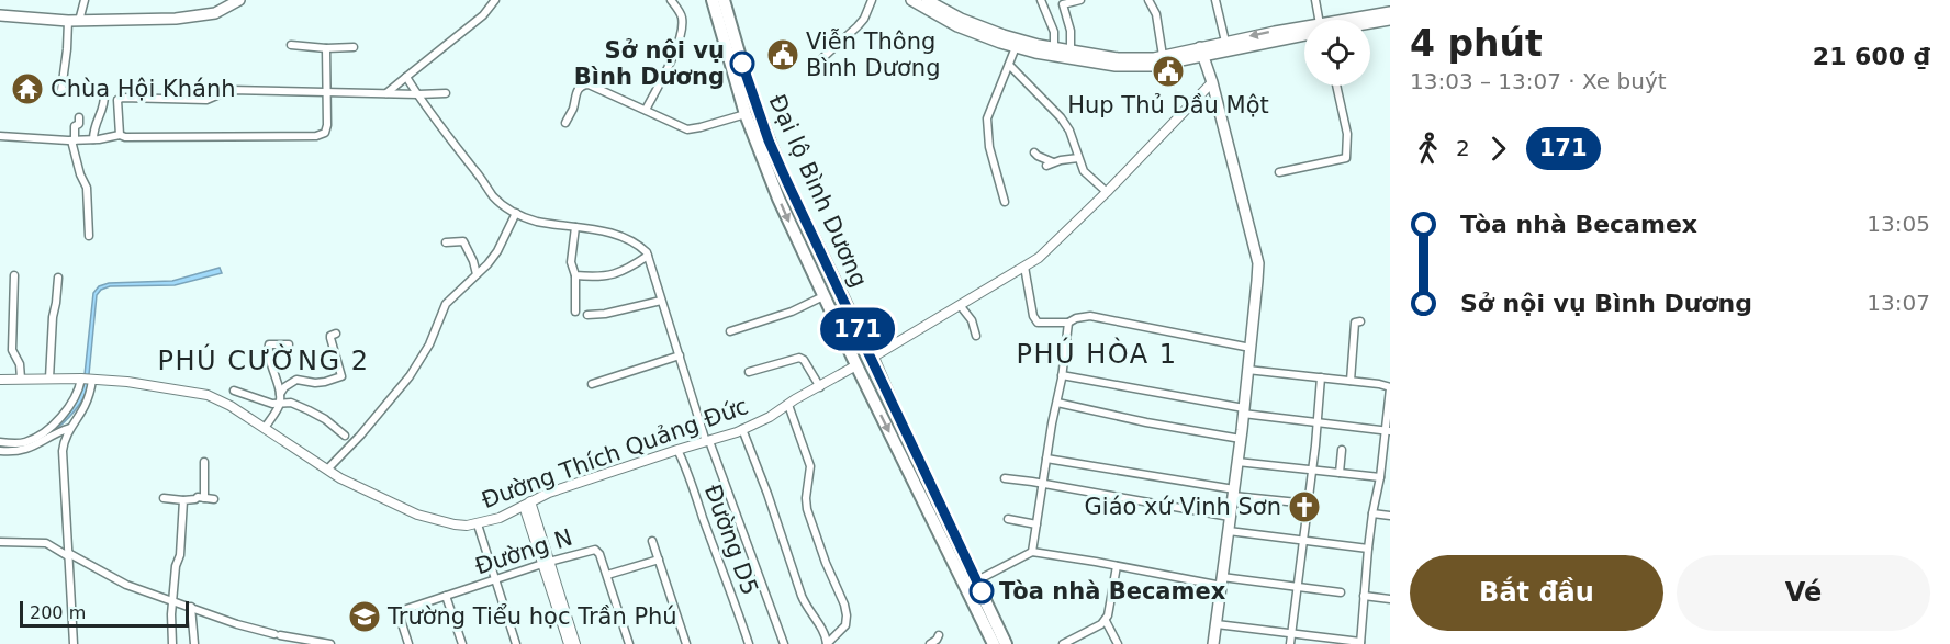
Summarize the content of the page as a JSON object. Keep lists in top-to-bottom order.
{
  "streets": {
    "highway": ["Đại lộ Bình Dương"],
    "street": ["Đường Thích Quảng Đức", "Đường D5", "Đường N"]
  },
  "crossings": [
    ["Đại lộ Bình Dương", "Đường Thích Quảng Đức"],
    ["Đường Thích Quảng Đức", "Đường D5"]
  ],
  "districts": ["PHÚ HÒA 1", "PHÚ CƯỜNG 2"],
  "places": {
    "public building": ["Viễn Thông Bình Dương", "Hup Thủ Dầu Một"],
    "other": ["Sở nội vụ Bình Dương", "Tòa nhà Becamex"],
    "temple": ["Chùa Hội Khánh"],
    "church": ["Giáo xứ Vinh Sơn"],
    "school or university": ["Trường Tiểu học Trần Phú"]
  },
  "lines": ["bus line 171"],
  "scale_bar": "200 m",
  "page": {
    "on_map": "171",
    "heading": ["4 phút", "13:03 – 13:07 · Xe buýt", "21 600 ₫"],
    "legs": ["2", "171"],
    "list": [
      {
        "name": "Tòa nhà Becamex",
        "value": "13:05"
      },
      {
        "name": "Sở nội vụ Bình Dương",
        "value": "13:07"
      }
    ],
    "buttons": ["Bắt đầu", "Vé"],
    "scale": "200 m"
  }
}
